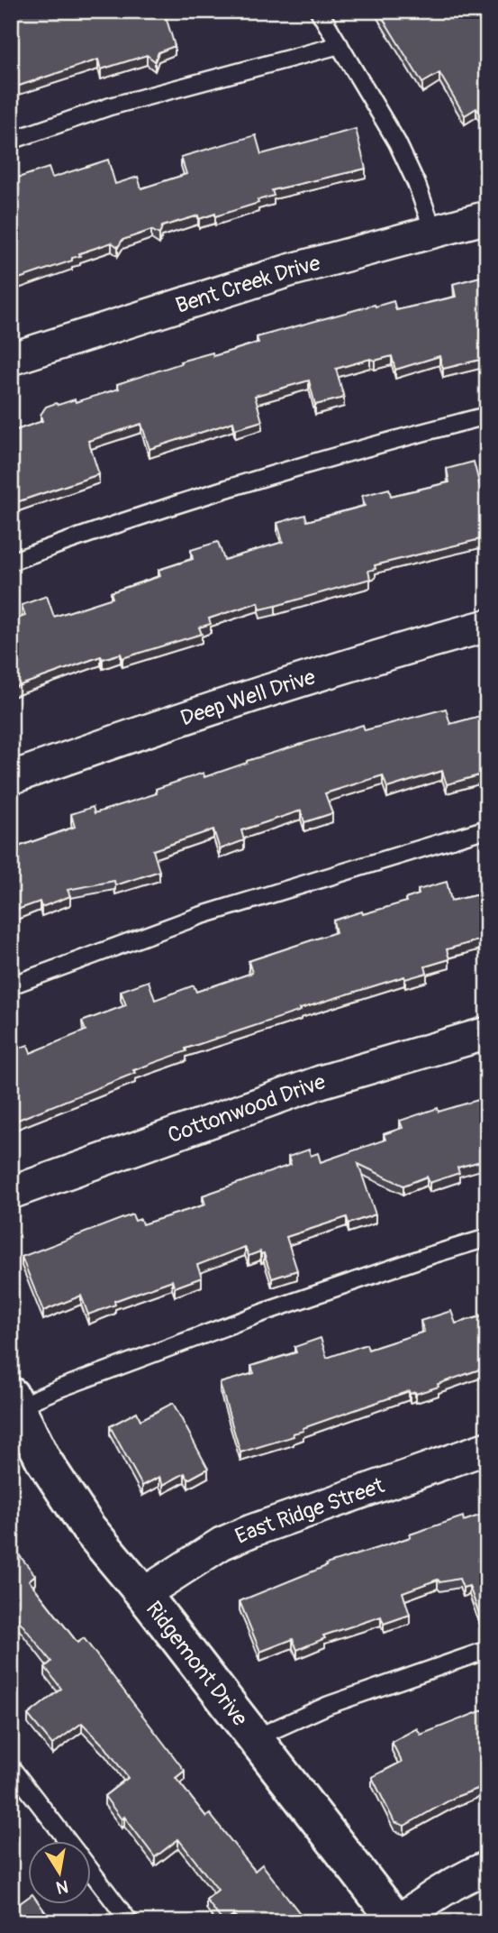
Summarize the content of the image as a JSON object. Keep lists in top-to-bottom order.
{
  "streets": {
    "street": [
      "Bent Creek Drive",
      "Deep Well Drive",
      "Cottonwood Drive",
      "East Ridge Street",
      "Ridgemont Drive"
    ]
  },
  "crossings": [
    ["East Ridge Street", "Ridgemont Drive"]
  ],
  "north": "bottom"
}
